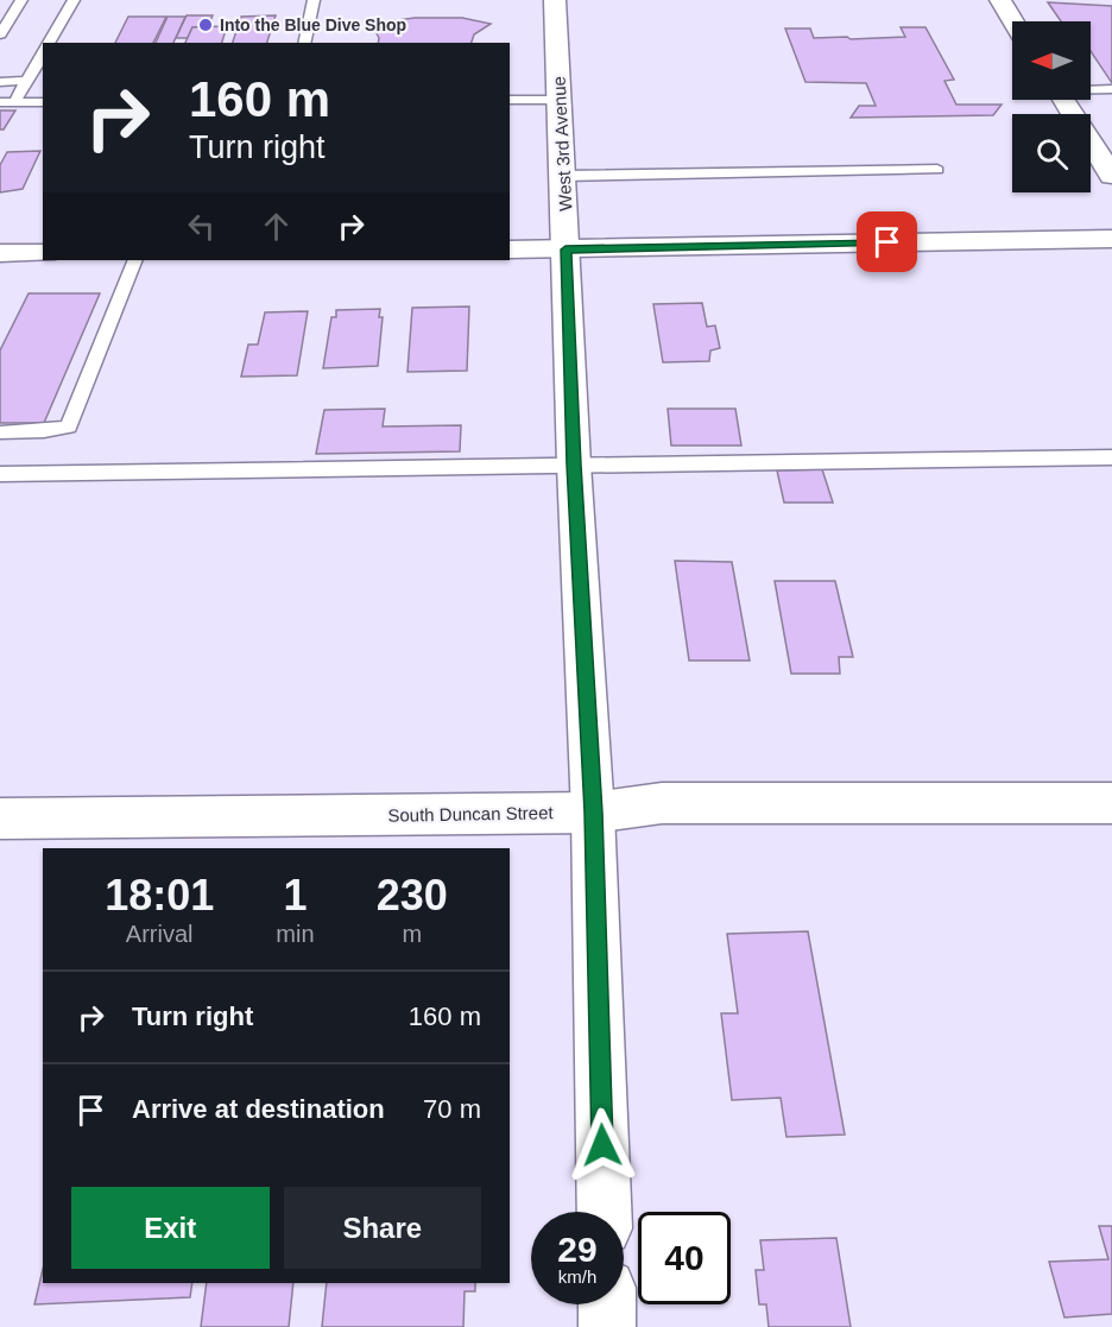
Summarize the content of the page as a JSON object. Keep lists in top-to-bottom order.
{
  "streets": {
    "street": ["West 3rd Avenue", "South Duncan Street"]
  },
  "crossings": [
    ["West 3rd Avenue", "South Duncan Street"]
  ],
  "places": ["Into the Blue Dive Shop"],
  "north": "left",
  "page": {
    "turn": ["160 m", "Turn right"],
    "eta": [
      "18:01",
      "Arrival",
      "1",
      "min",
      "230",
      "m"
    ],
    "list": [
      {
        "name": "Turn right",
        "value": "160 m"
      },
      {
        "name": "Arrive at destination",
        "value": "70 m"
      }
    ],
    "buttons": ["Exit", "Share"],
    "speed": "29 km/h",
    "limit": "40"
  }
}
